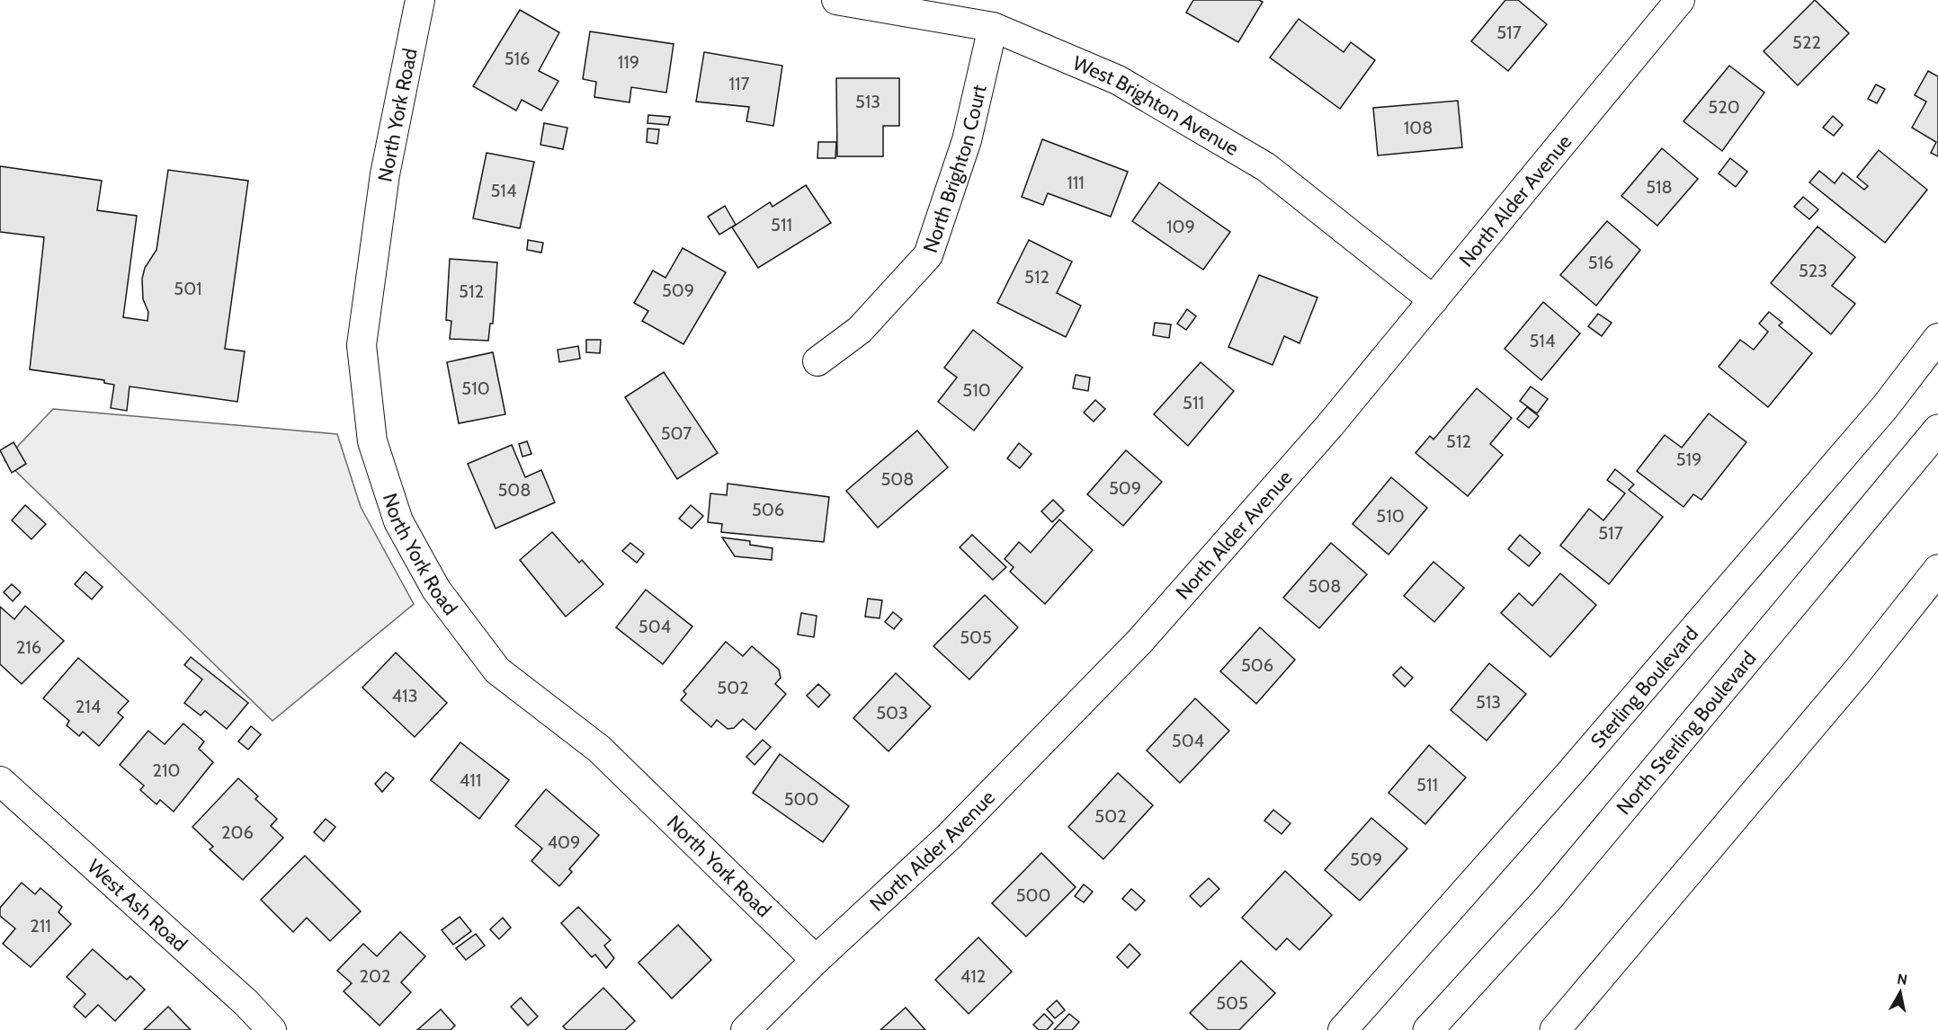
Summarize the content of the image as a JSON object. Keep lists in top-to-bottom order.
{
  "streets": {
    "main road": ["North Sterling Boulevard"],
    "street": [
      "West Brighton Avenue",
      "North York Road",
      "North Brighton Court",
      "North Alder Avenue",
      "Sterling Boulevard",
      "West Ash Road"
    ]
  },
  "crossings": [
    ["West Brighton Avenue", "North Brighton Court"],
    ["West Brighton Avenue", "North Alder Avenue"],
    ["North York Road", "North Alder Avenue"]
  ],
  "house_numbers": [
    "517",
    "522",
    "516",
    "119",
    "117",
    "513",
    "520",
    "108",
    "111",
    "518",
    "514",
    "511",
    "109",
    "516",
    "523",
    "512",
    "501",
    "509",
    "512",
    "514",
    "510",
    "510",
    "511",
    "507",
    "512",
    "519",
    "508",
    "509",
    "508",
    "506",
    "510",
    "517",
    "508",
    "504",
    "505",
    "216",
    "506",
    "502",
    "413",
    "513",
    "214",
    "503",
    "504",
    "210",
    "411",
    "511",
    "500",
    "502",
    "206",
    "409",
    "509",
    "500",
    "211",
    "202",
    "412",
    "505"
  ],
  "north": "top"
}
